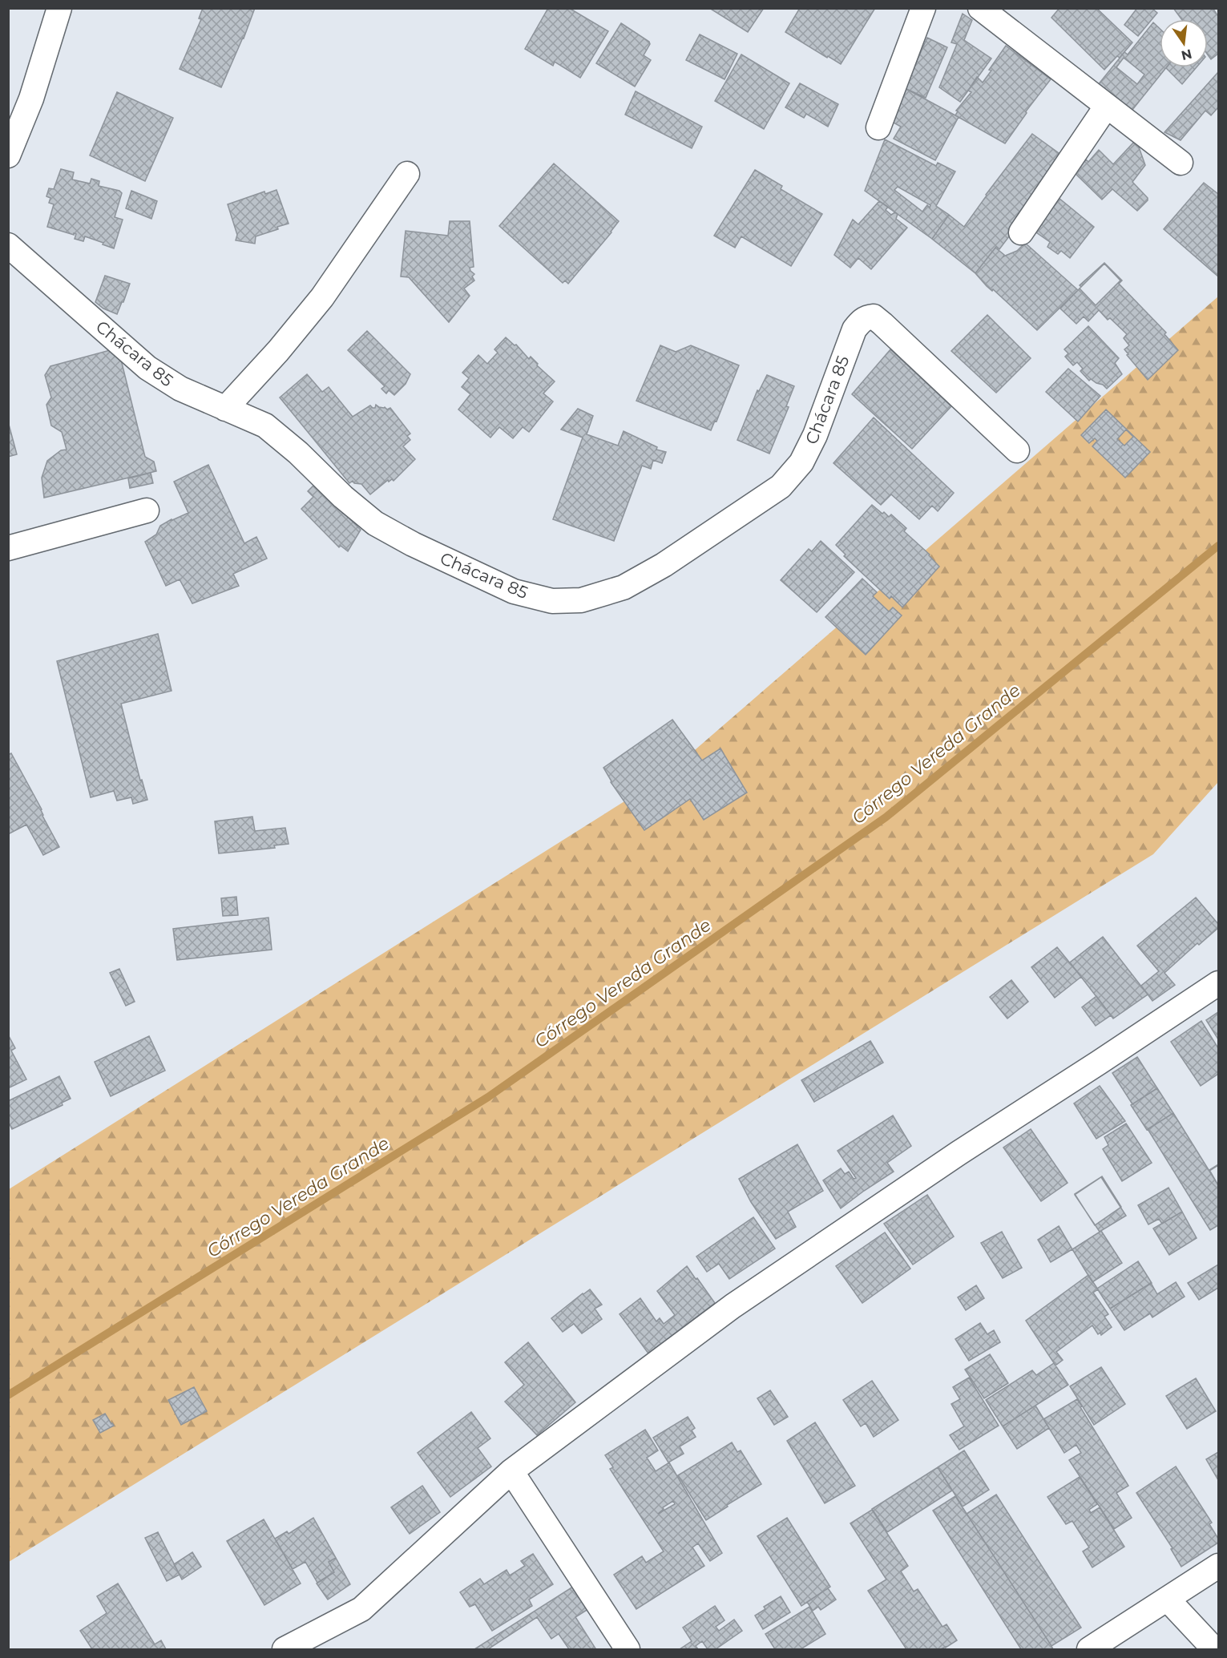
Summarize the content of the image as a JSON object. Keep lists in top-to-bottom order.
{
  "streets": {
    "street": ["Chácara 85"]
  },
  "water": ["Córrego Vereda Grande"],
  "north": "bottom"
}
